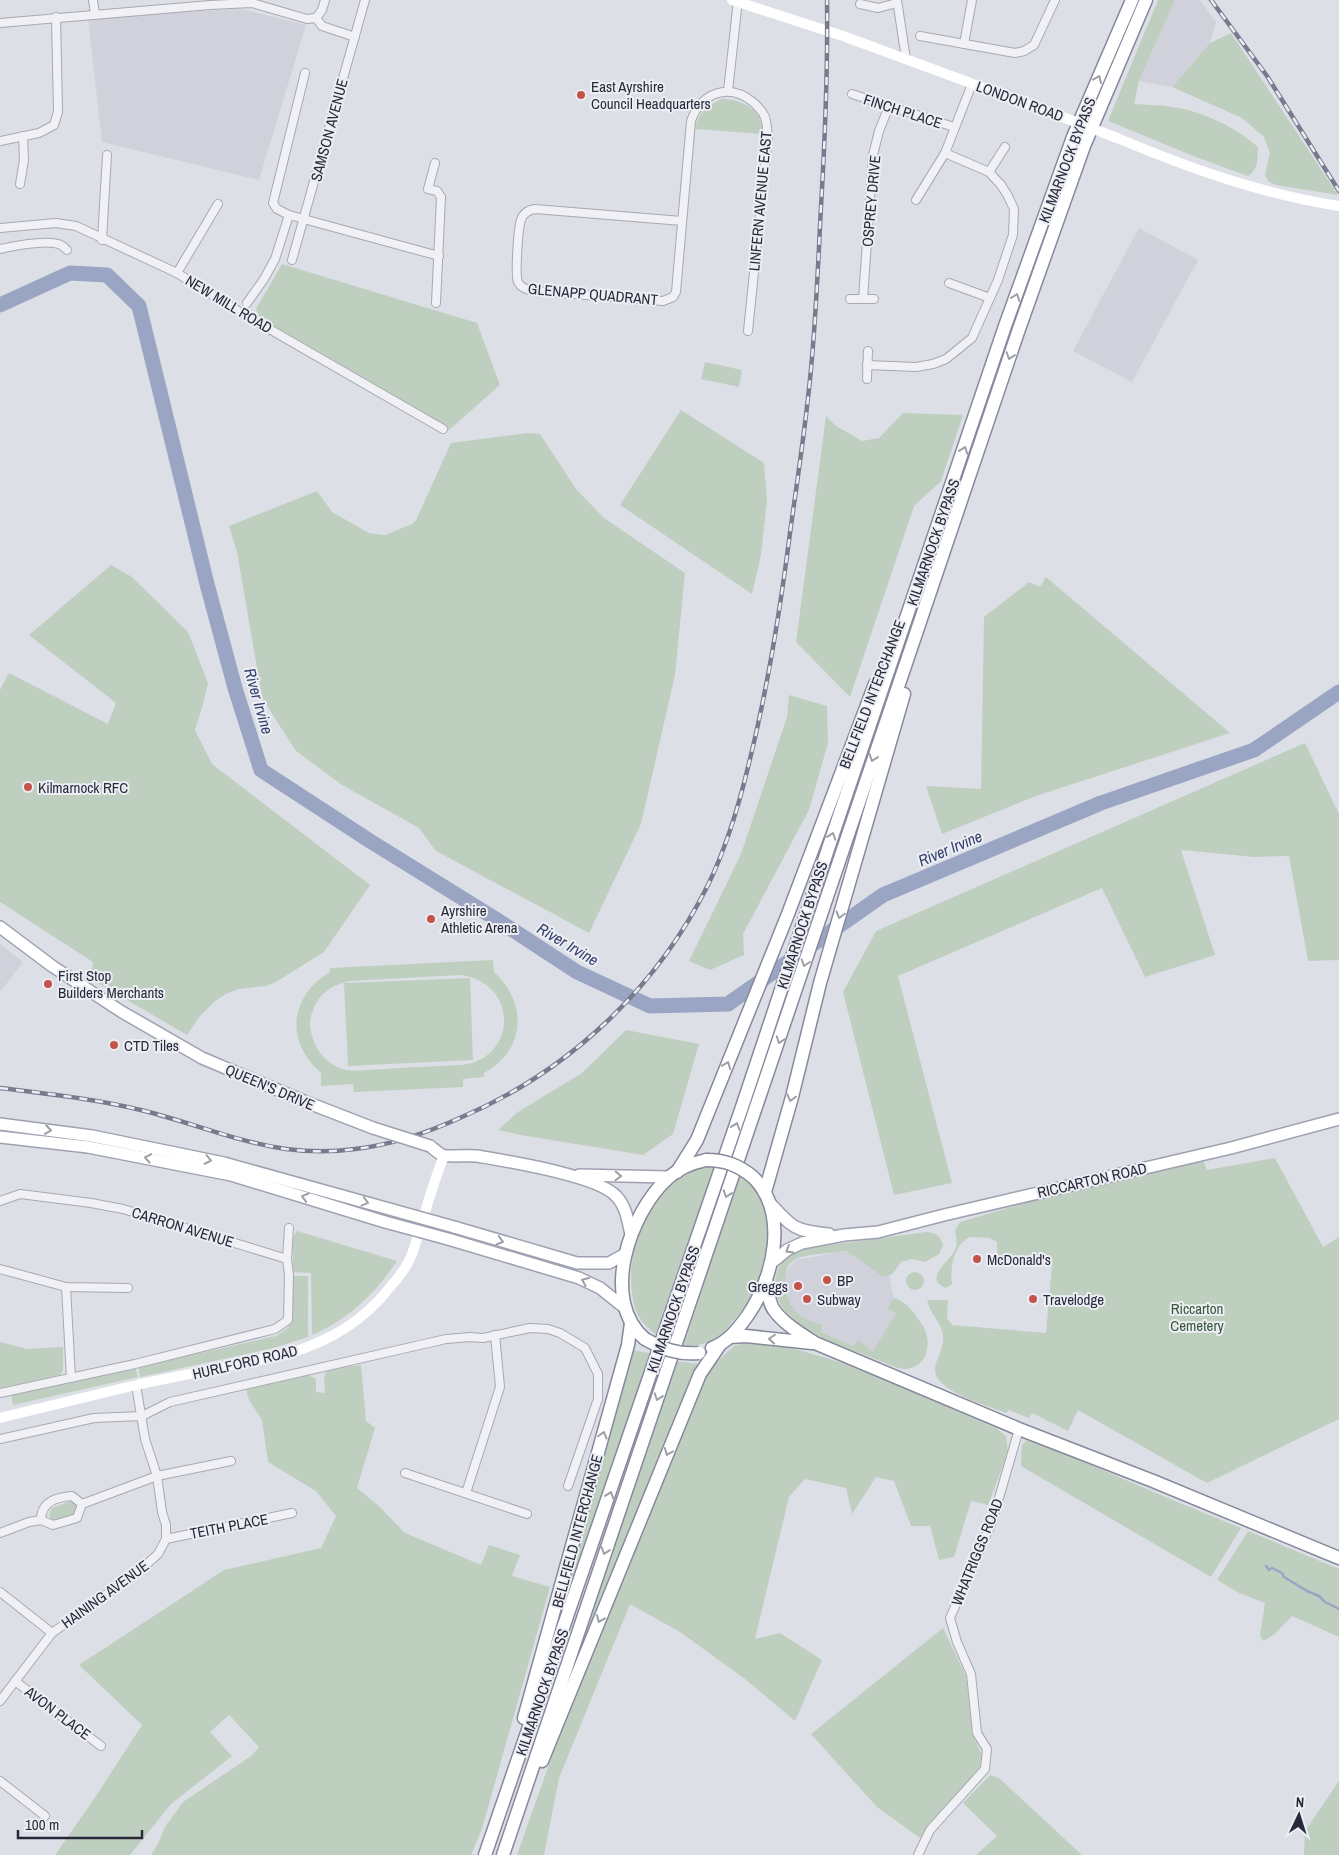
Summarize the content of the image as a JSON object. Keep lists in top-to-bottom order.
{
  "streets": {
    "highway": ["KILMARNOCK BYPASS", "BELLFIELD INTERCHANGE"],
    "main road": [
      "LONDON ROAD",
      "QUEEN'S DRIVE",
      "RICCARTON ROAD",
      "HURLFORD ROAD"
    ],
    "street": [
      "FINCH PLACE",
      "SAMSON AVENUE",
      "LINFERN AVENUE EAST",
      "OSPREY DRIVE",
      "GLENAPP QUADRANT",
      "NEW MILL ROAD",
      "CARRON AVENUE",
      "TEITH PLACE",
      "WHATRIGGS ROAD",
      "HAINING AVENUE",
      "AVON PLACE"
    ]
  },
  "crossings": [
    ["FINCH PLACE", "OSPREY DRIVE"],
    ["KILMARNOCK BYPASS", "BELLFIELD INTERCHANGE"],
    ["BELLFIELD INTERCHANGE", "RICCARTON ROAD"],
    ["QUEEN'S DRIVE", "HURLFORD ROAD"],
    ["CARRON AVENUE", "HURLFORD ROAD"],
    ["TEITH PLACE", "HAINING AVENUE"],
    ["HAINING AVENUE", "AVON PLACE"]
  ],
  "water": ["River Irvine"],
  "parks": ["Riccarton Cemetery"],
  "places": [
    "East Ayrshire Council Headquarters",
    "Kilmarnock RFC",
    "Ayrshire Athletic Arena",
    "First Stop Builders Merchants",
    "CTD Tiles",
    "McDonald's",
    "BP",
    "Greggs",
    "Subway",
    "Travelodge"
  ],
  "scale_bar": "100 m",
  "north": "top"
}
